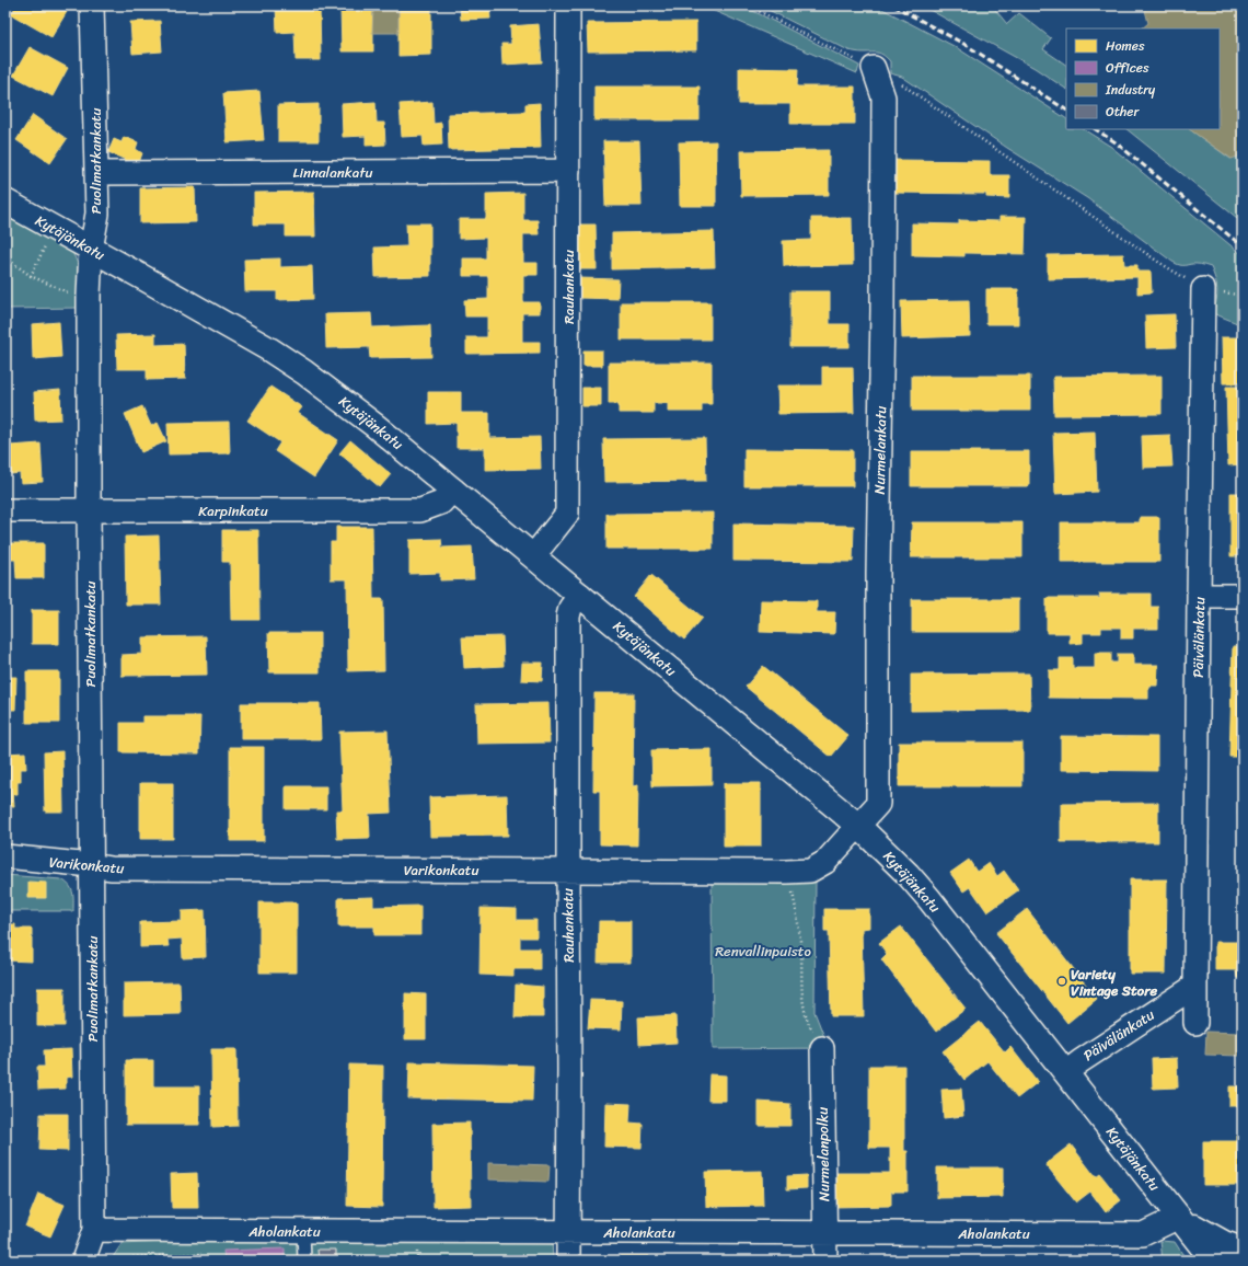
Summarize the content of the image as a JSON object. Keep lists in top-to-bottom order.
{
  "streets": {
    "street": [
      "Puolimatkankatu",
      "Linnalankatu",
      "Kytäjänkatu",
      "Rauhankatu",
      "Nurmelankatu",
      "Karpinkatu",
      "Päivälänkatu",
      "Varikonkatu",
      "Nurmelanpolku",
      "Aholankatu"
    ]
  },
  "crossings": [
    ["Puolimatkankatu", "Linnalankatu"],
    ["Puolimatkankatu", "Kytäjänkatu"],
    ["Puolimatkankatu", "Karpinkatu"],
    ["Puolimatkankatu", "Varikonkatu"],
    ["Puolimatkankatu", "Aholankatu"],
    ["Linnalankatu", "Rauhankatu"],
    ["Kytäjänkatu", "Rauhankatu"],
    ["Kytäjänkatu", "Nurmelankatu"],
    ["Kytäjänkatu", "Karpinkatu"],
    ["Kytäjänkatu", "Päivälänkatu"],
    ["Kytäjänkatu", "Varikonkatu"],
    ["Kytäjänkatu", "Aholankatu"],
    ["Rauhankatu", "Varikonkatu"],
    ["Rauhankatu", "Aholankatu"],
    ["Nurmelankatu", "Varikonkatu"],
    ["Nurmelanpolku", "Aholankatu"]
  ],
  "parks": ["Renvallinpuisto"],
  "places": ["Variety Vintage Store"],
  "legend": [
    "Homes",
    "Offices",
    "Industry",
    "Other"
  ]
}
